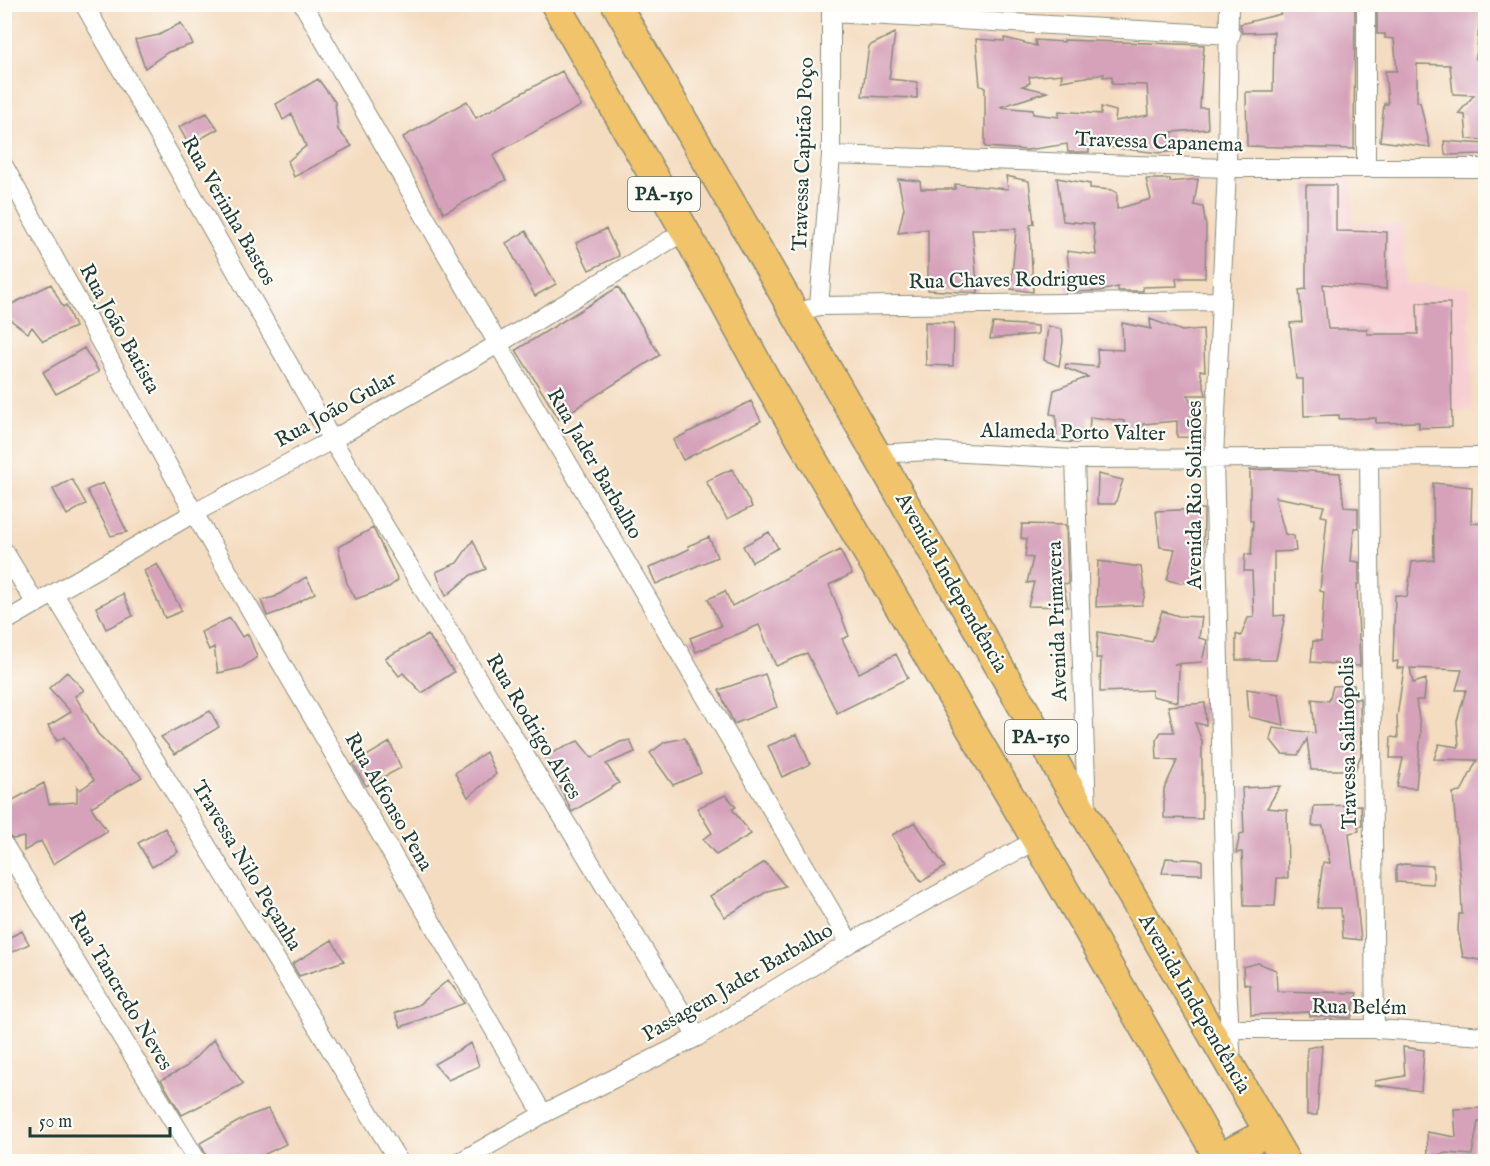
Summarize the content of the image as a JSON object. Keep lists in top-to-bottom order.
{
  "streets": {
    "main road": ["PA-150", "Avenida Independência"],
    "street": [
      "Travessa Capanema",
      "Travessa Capitão Poço",
      "Rua Verinha Bastos",
      "Rua Chaves Rodrigues",
      "Rua João Batista",
      "Rua João Gular",
      "Alameda Porto Valter",
      "Rua Jader Barbalho",
      "Avenida Rio Solimões",
      "Avenida Primavera",
      "Rua Rodrigo Alves",
      "Travessa Salinópolis",
      "Rua Alfonso Pena",
      "Travessa Nilo Peçanha",
      "Passagem Jader Barbalho",
      "Rua Tancredo Neves",
      "Rua Belém"
    ]
  },
  "crossings": [
    ["Travessa Capanema", "Travessa Capitão Poço"],
    ["Travessa Capanema", "Avenida Rio Solimões"],
    ["Travessa Capitão Poço", "Rua Chaves Rodrigues"],
    ["Travessa Capitão Poço", "Avenida Independência"],
    ["PA-150", "Rua João Gular"],
    ["PA-150", "Passagem Jader Barbalho"],
    ["Rua Verinha Bastos", "Rua João Gular"],
    ["Rua Verinha Bastos", "Rua Rodrigo Alves"],
    ["Rua Chaves Rodrigues", "Avenida Rio Solimões"],
    ["Rua Chaves Rodrigues", "Avenida Independência"],
    ["Rua João Batista", "Rua João Gular"],
    ["Rua João Batista", "Rua Alfonso Pena"],
    ["Rua João Gular", "Rua Jader Barbalho"],
    ["Rua João Gular", "Rua Rodrigo Alves"],
    ["Rua João Gular", "Rua Alfonso Pena"],
    ["Rua João Gular", "Travessa Nilo Peçanha"],
    ["Alameda Porto Valter", "Avenida Rio Solimões"],
    ["Alameda Porto Valter", "Avenida Independência"],
    ["Alameda Porto Valter", "Avenida Primavera"],
    ["Alameda Porto Valter", "Travessa Salinópolis"],
    ["Rua Jader Barbalho", "Passagem Jader Barbalho"],
    ["Avenida Rio Solimões", "Rua Belém"],
    ["Avenida Independência", "Avenida Primavera"],
    ["Rua Rodrigo Alves", "Passagem Jader Barbalho"],
    ["Travessa Salinópolis", "Rua Belém"],
    ["Rua Alfonso Pena", "Passagem Jader Barbalho"]
  ],
  "scale_bar": "50 m"
}
